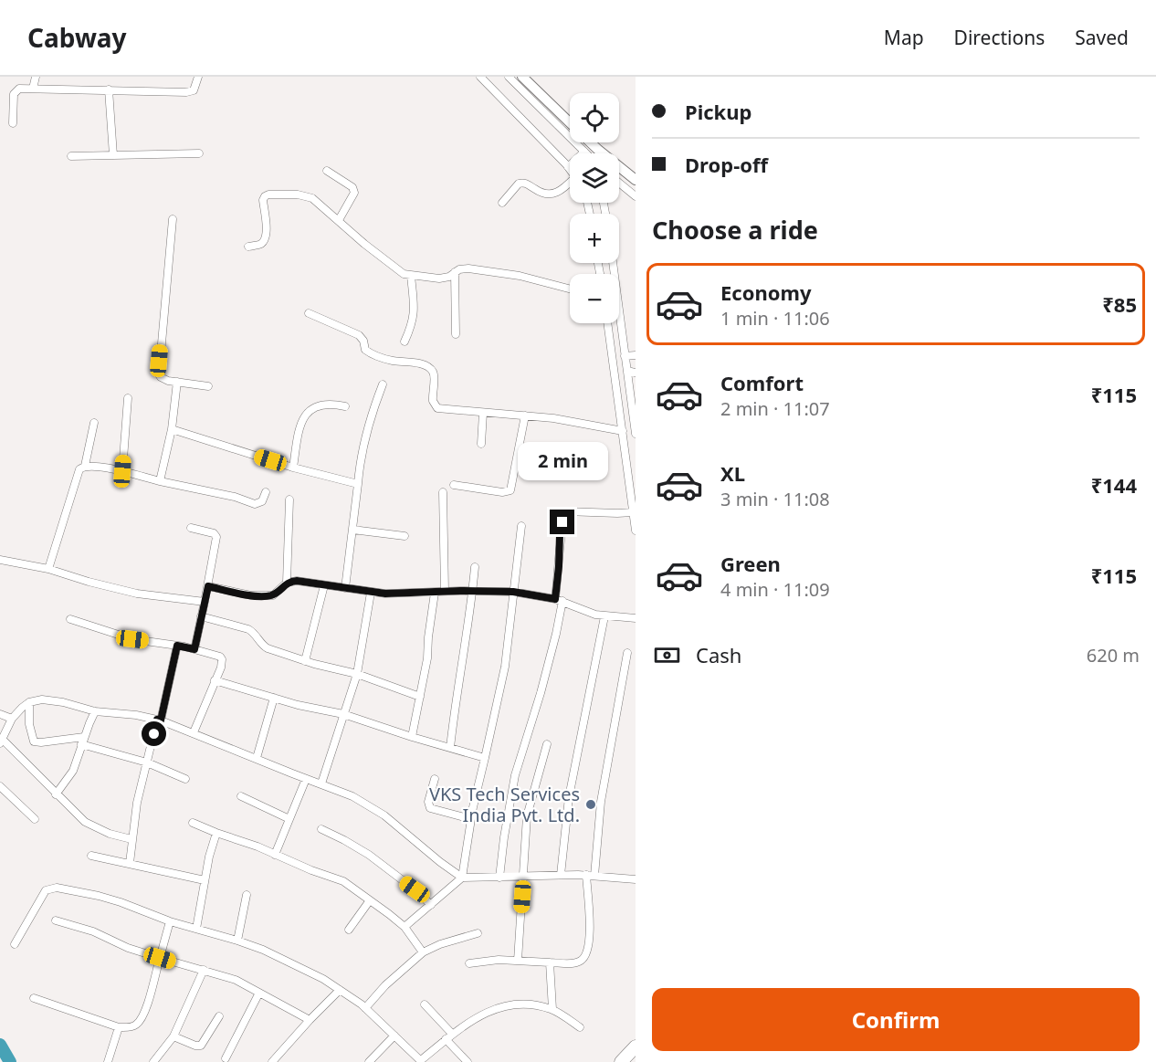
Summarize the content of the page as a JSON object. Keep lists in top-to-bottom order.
{
  "places": ["VKS Tech Services India Pvt. Ltd."],
  "page": {
    "header": "Cabway",
    "nav": ["Map", "Directions", "Saved"],
    "banner": ["Pickup", "Drop-off"],
    "map_buttons": ["+", "−"],
    "heading": "Choose a ride",
    "list": [
      {
        "name": "Economy",
        "note": "1 min · 11:06",
        "value": "₹85"
      },
      {
        "name": "Comfort",
        "note": "2 min · 11:07",
        "value": "₹115"
      },
      {
        "name": "XL",
        "note": "3 min · 11:08",
        "value": "₹144"
      },
      {
        "name": "Green",
        "note": "4 min · 11:09",
        "value": "₹115"
      }
    ],
    "bubble": "2 min",
    "pay": ["Cash", "620 m"],
    "buttons": "Confirm"
  }
}
